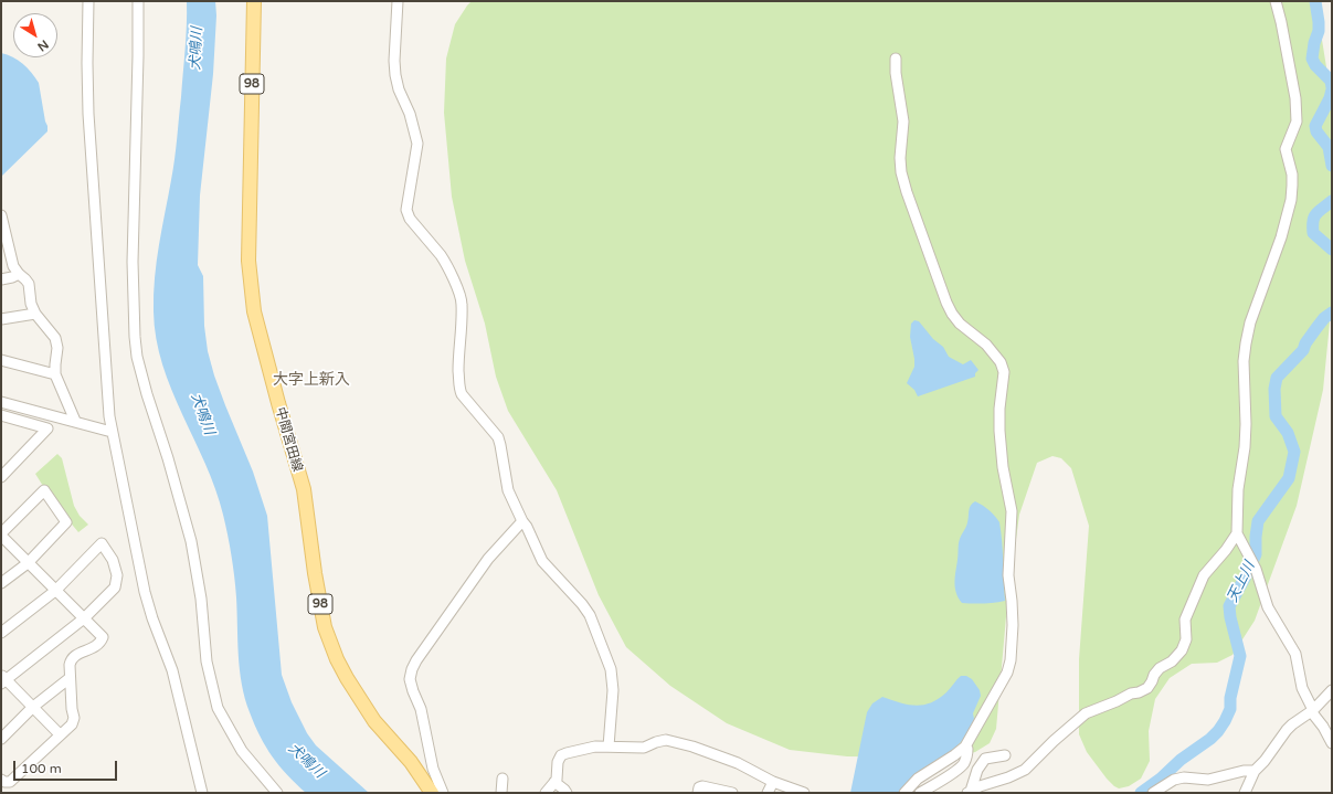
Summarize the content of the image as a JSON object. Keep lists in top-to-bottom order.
{
  "streets": {
    "main road": ["98", "中間宮田線"]
  },
  "districts": ["大字上新入"],
  "water": ["犬鳴川", "天上川"],
  "scale_bar": "100 m",
  "north": "bottom right"
}
